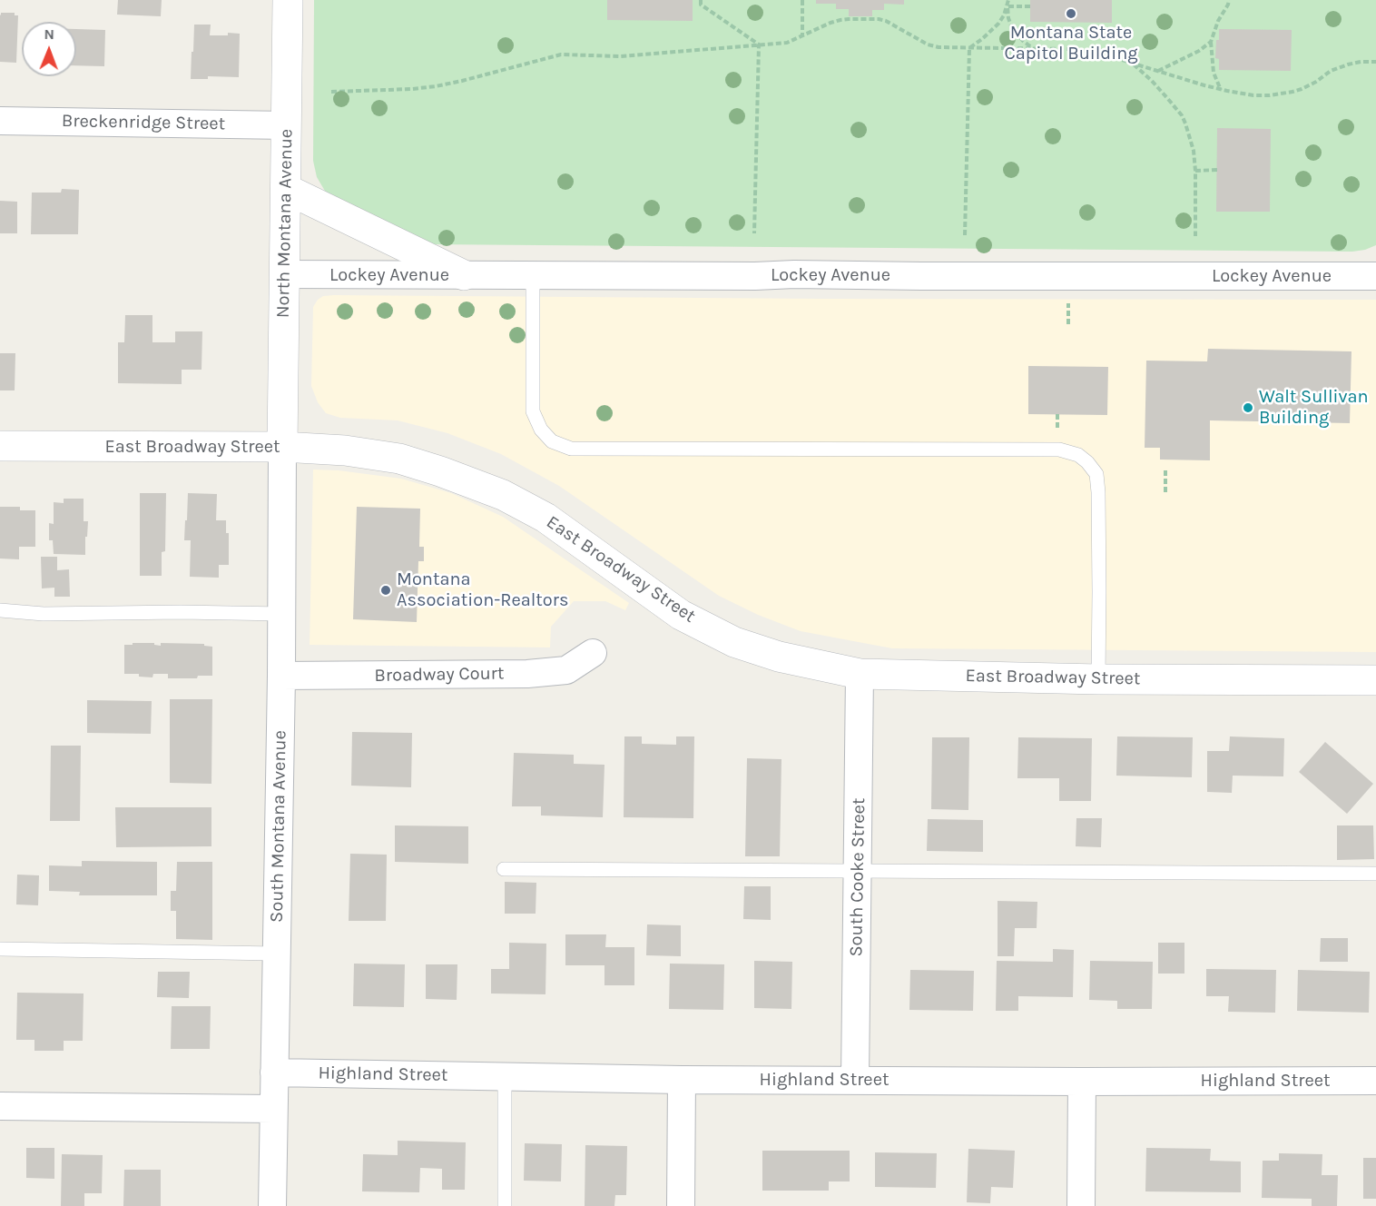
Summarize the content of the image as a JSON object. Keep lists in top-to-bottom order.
{
  "streets": {
    "street": [
      "Breckenridge Street",
      "North Montana Avenue",
      "Lockey Avenue",
      "East Broadway Street",
      "Broadway Court",
      "South Montana Avenue",
      "South Cooke Street",
      "Highland Street"
    ]
  },
  "crossings": [
    ["Breckenridge Street", "North Montana Avenue"],
    ["North Montana Avenue", "Lockey Avenue"],
    ["North Montana Avenue", "East Broadway Street"],
    ["North Montana Avenue", "South Montana Avenue"],
    ["East Broadway Street", "South Montana Avenue"],
    ["East Broadway Street", "South Cooke Street"],
    ["Broadway Court", "South Montana Avenue"],
    ["South Montana Avenue", "Highland Street"],
    ["South Cooke Street", "Highland Street"]
  ],
  "places": ["Montana State Capitol Building", "Walt Sullivan Building", "Montana Association-Realtors"],
  "north": "top"
}
